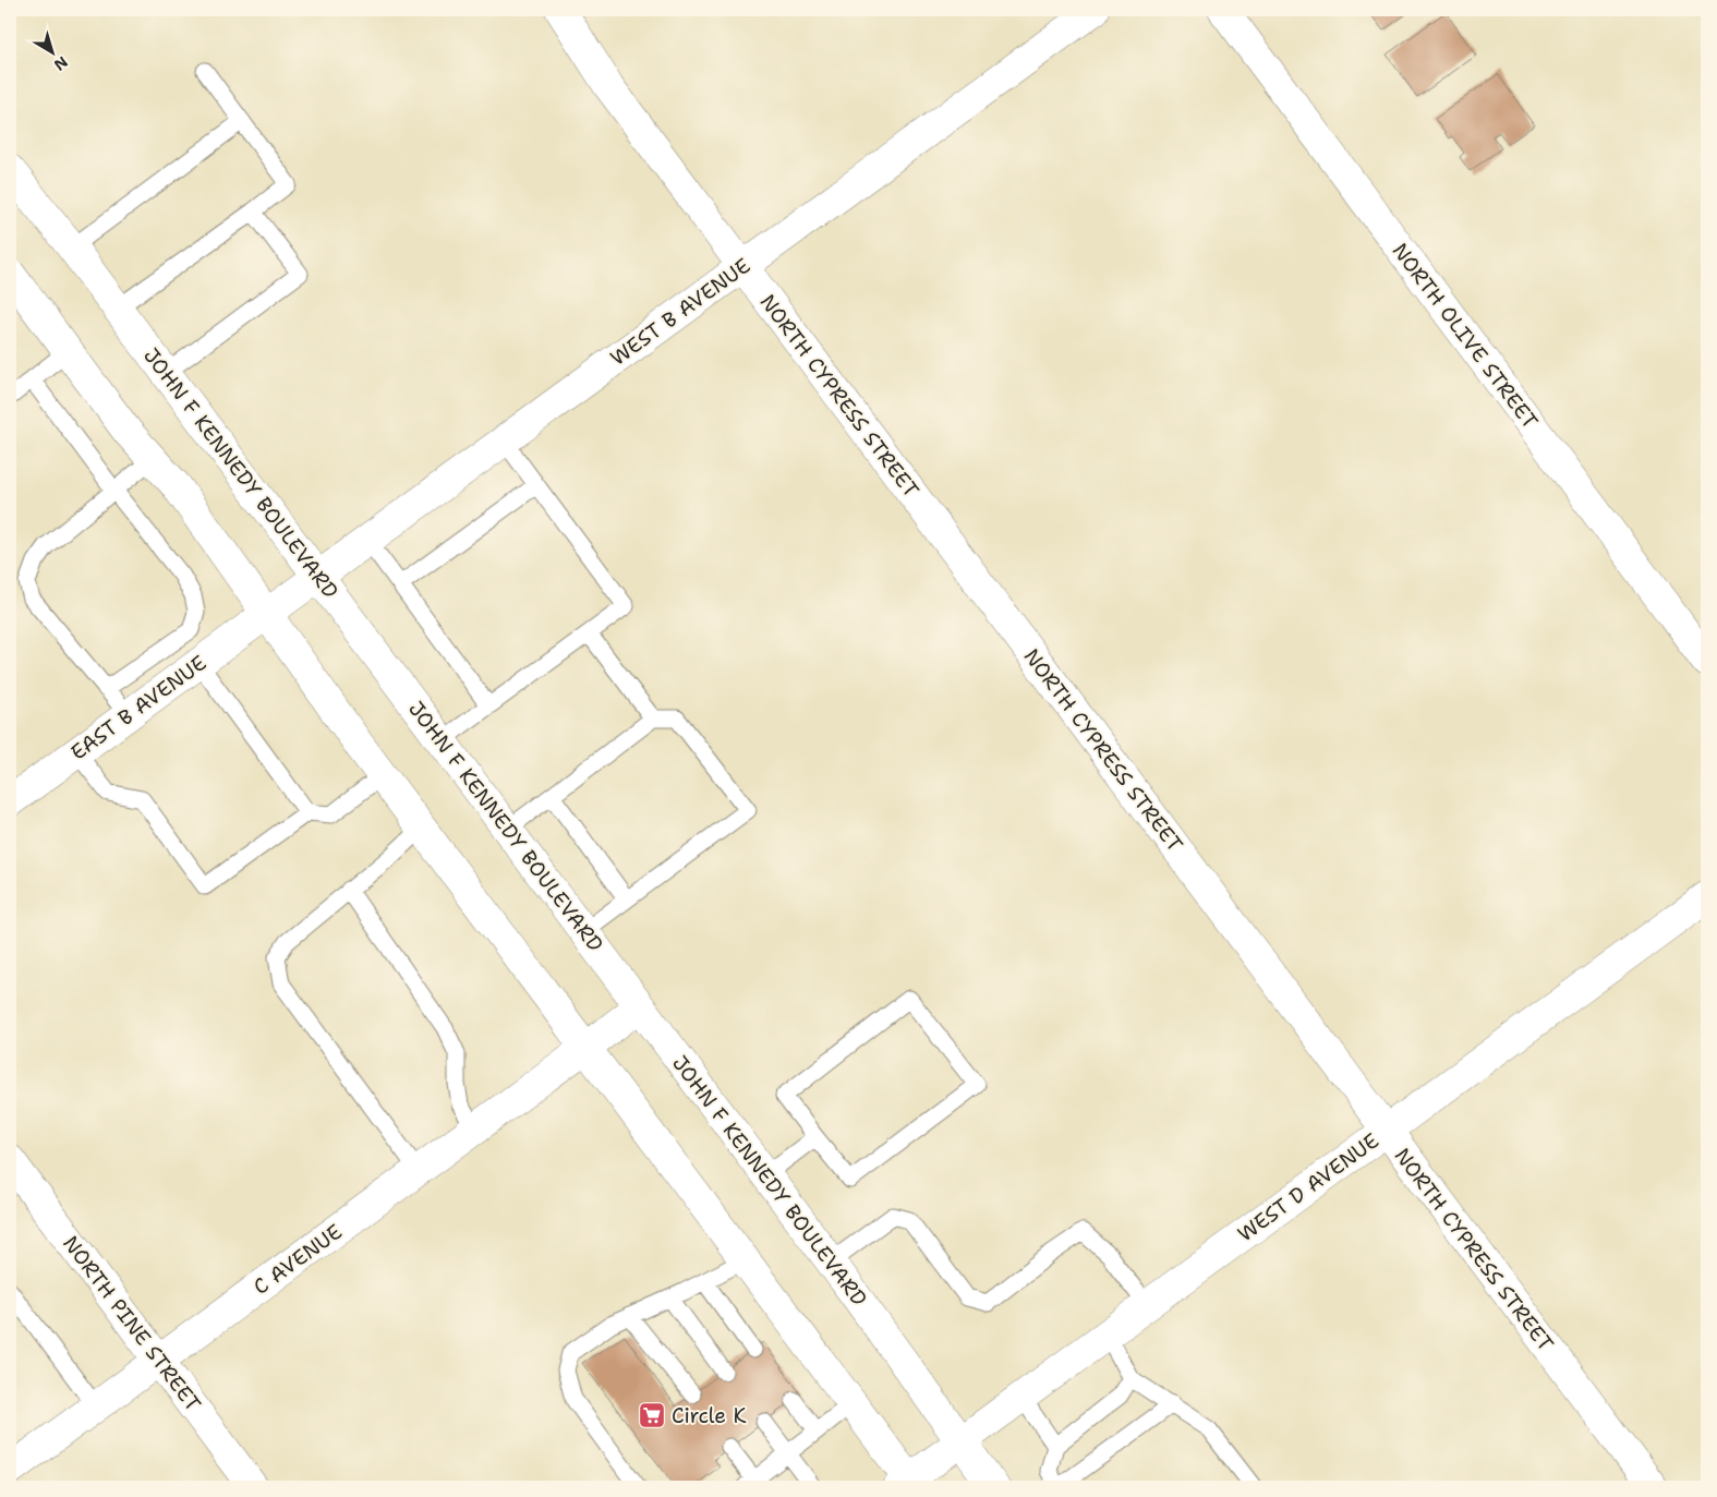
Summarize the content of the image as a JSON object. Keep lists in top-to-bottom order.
{
  "streets": {
    "street": [
      "WEST B AVENUE",
      "NORTH OLIVE STREET",
      "NORTH CYPRESS STREET",
      "JOHN F KENNEDY BOULEVARD",
      "EAST B AVENUE",
      "WEST D AVENUE",
      "C AVENUE",
      "NORTH PINE STREET"
    ]
  },
  "crossings": [
    ["WEST B AVENUE", "NORTH CYPRESS STREET"],
    ["WEST B AVENUE", "JOHN F KENNEDY BOULEVARD"],
    ["WEST B AVENUE", "EAST B AVENUE"],
    ["NORTH CYPRESS STREET", "WEST D AVENUE"],
    ["JOHN F KENNEDY BOULEVARD", "WEST D AVENUE"],
    ["JOHN F KENNEDY BOULEVARD", "C AVENUE"],
    ["C AVENUE", "NORTH PINE STREET"]
  ],
  "places": {
    "supermarket": ["Circle K"]
  },
  "north": "bottom right"
}
